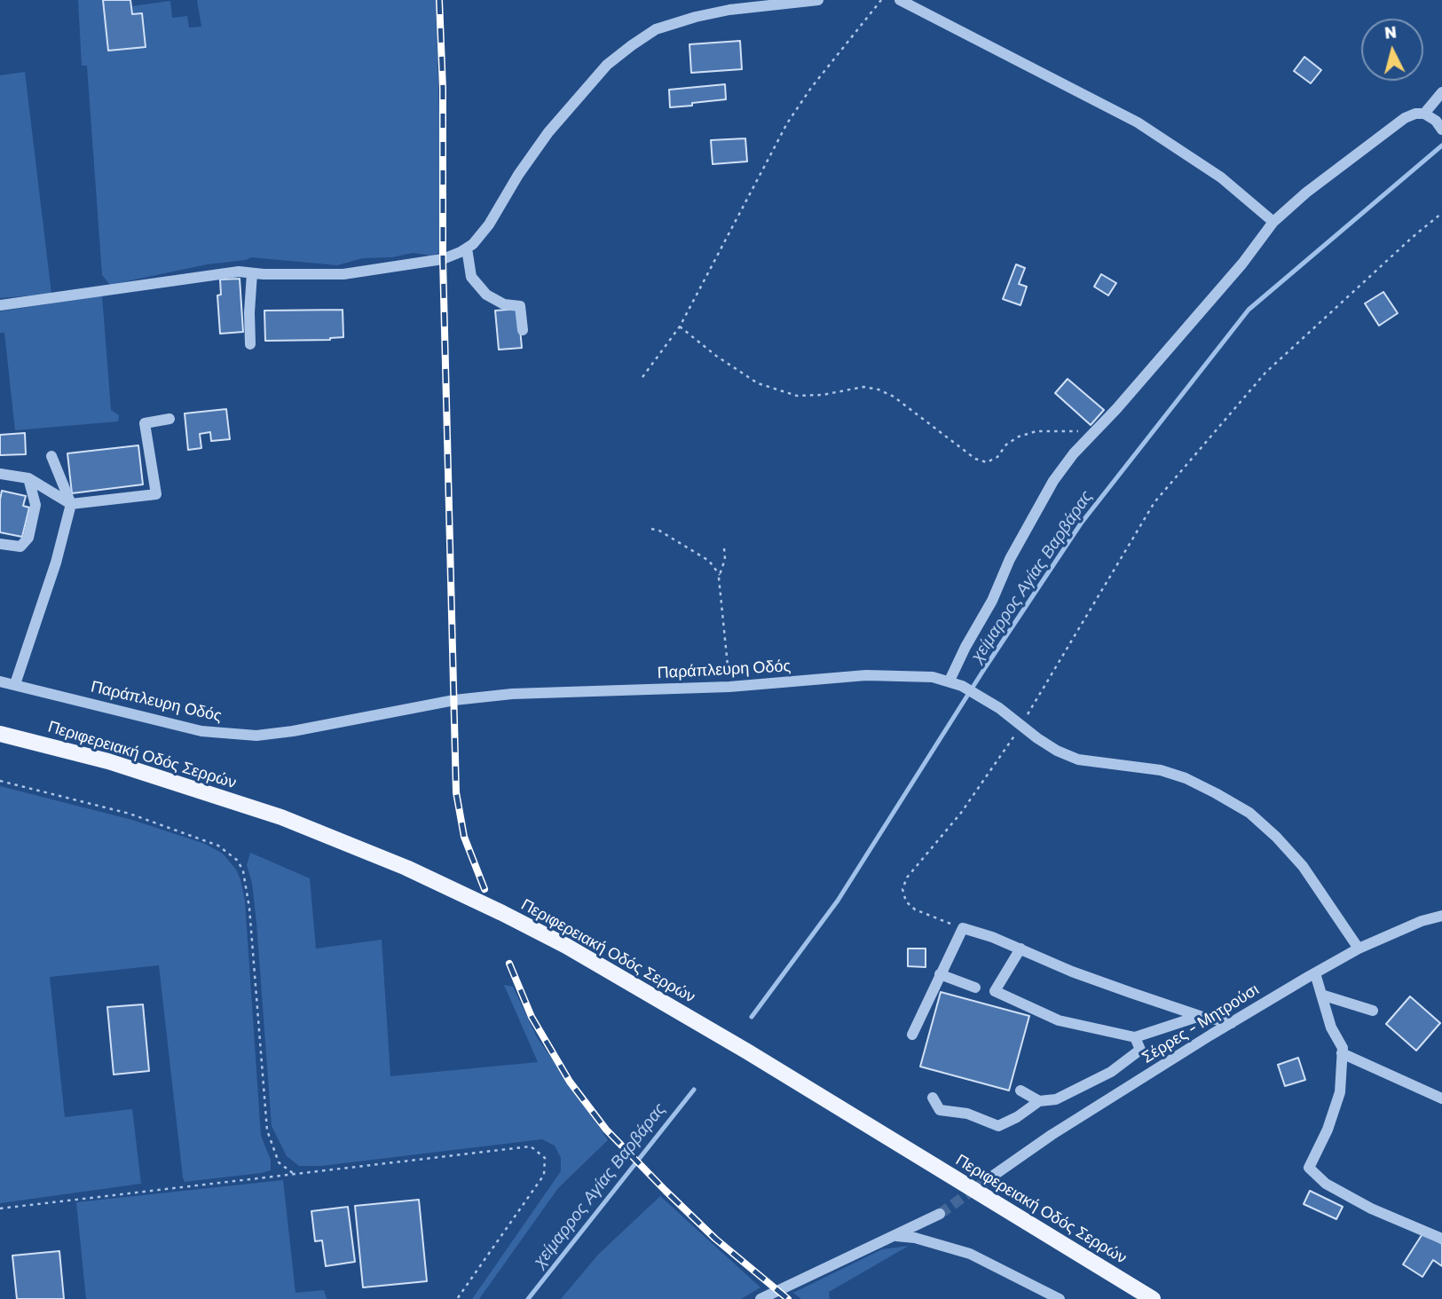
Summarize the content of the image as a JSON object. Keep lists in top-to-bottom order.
{
  "streets": {
    "main road": ["Περιφερειακή Οδός Σερρών"],
    "street": ["Παράπλευρη Οδός", "Σέρρες - Μητρούσι"]
  },
  "crossings": [
    ["Παράπλευρη Οδός", "Σέρρες - Μητρούσι"]
  ],
  "water": ["χείμαρρος Αγίας Βαρβάρας"],
  "north": "top"
}
